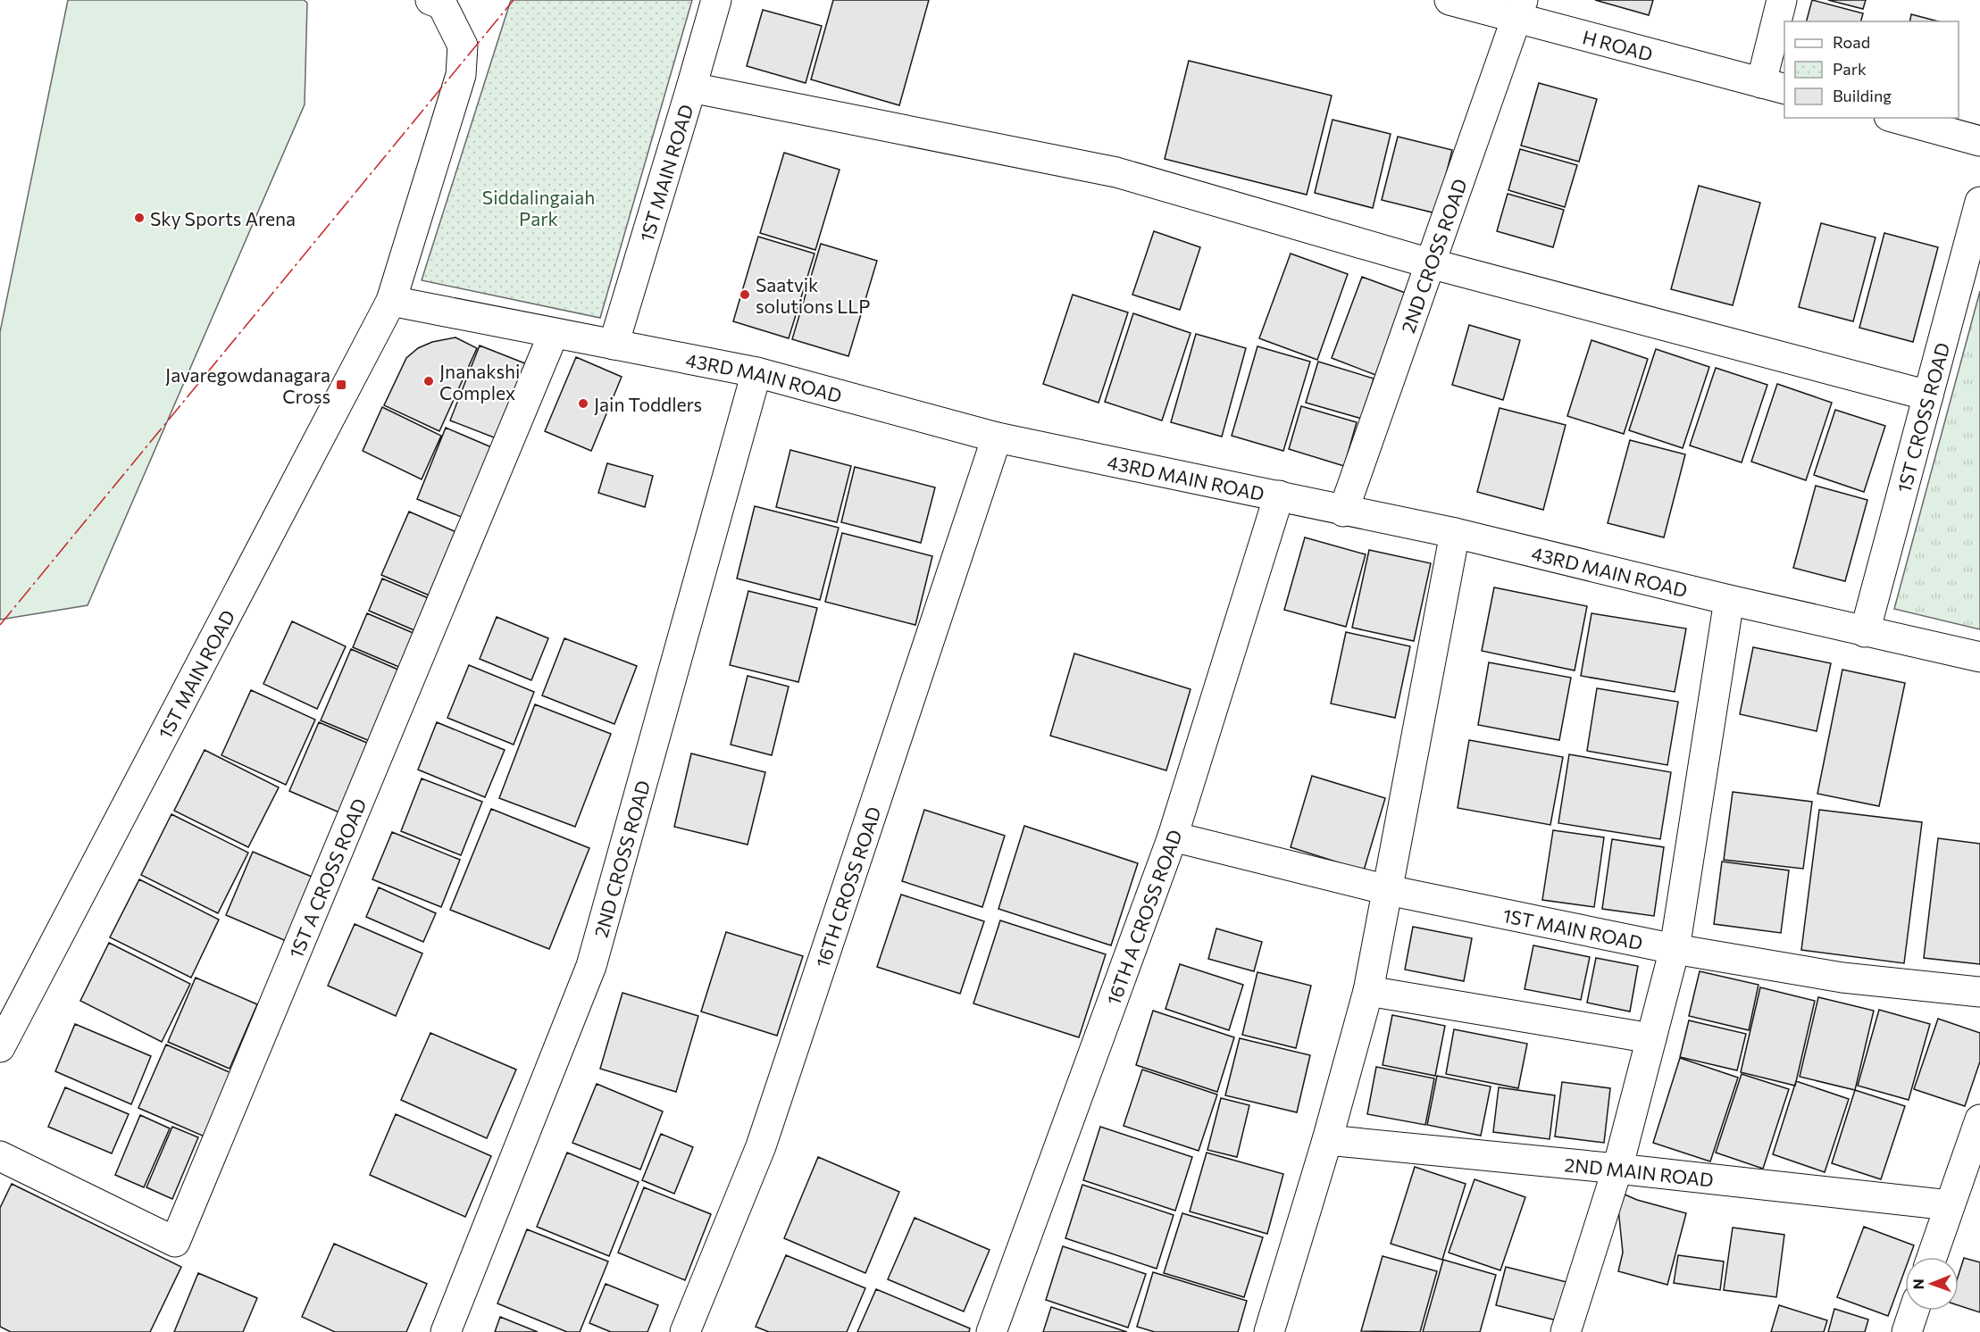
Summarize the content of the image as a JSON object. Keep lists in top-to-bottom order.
{
  "streets": {
    "street": [
      "H ROAD",
      "1ST MAIN ROAD",
      "2ND CROSS ROAD",
      "43RD MAIN ROAD",
      "1ST CROSS ROAD",
      "1ST A CROSS ROAD",
      "16TH CROSS ROAD",
      "16TH A CROSS ROAD",
      "2ND MAIN ROAD"
    ]
  },
  "crossings": [
    ["H ROAD", "2ND CROSS ROAD"],
    ["1ST MAIN ROAD", "43RD MAIN ROAD"],
    ["1ST MAIN ROAD", "16TH A CROSS ROAD"],
    ["2ND CROSS ROAD", "43RD MAIN ROAD"],
    ["43RD MAIN ROAD", "1ST CROSS ROAD"],
    ["43RD MAIN ROAD", "1ST A CROSS ROAD"],
    ["43RD MAIN ROAD", "16TH CROSS ROAD"],
    ["43RD MAIN ROAD", "16TH A CROSS ROAD"]
  ],
  "parks": ["Siddalingaiah Park"],
  "places": {
    "other": [
      "Sky Sports Arena",
      "Saatvik solutions LLP",
      "Jnanakshi Complex",
      "Jain Toddlers"
    ],
    "transit": ["Javaregowdanagara Cross"]
  },
  "legend": ["Road", "Park", "Building"],
  "north": "left"
}
